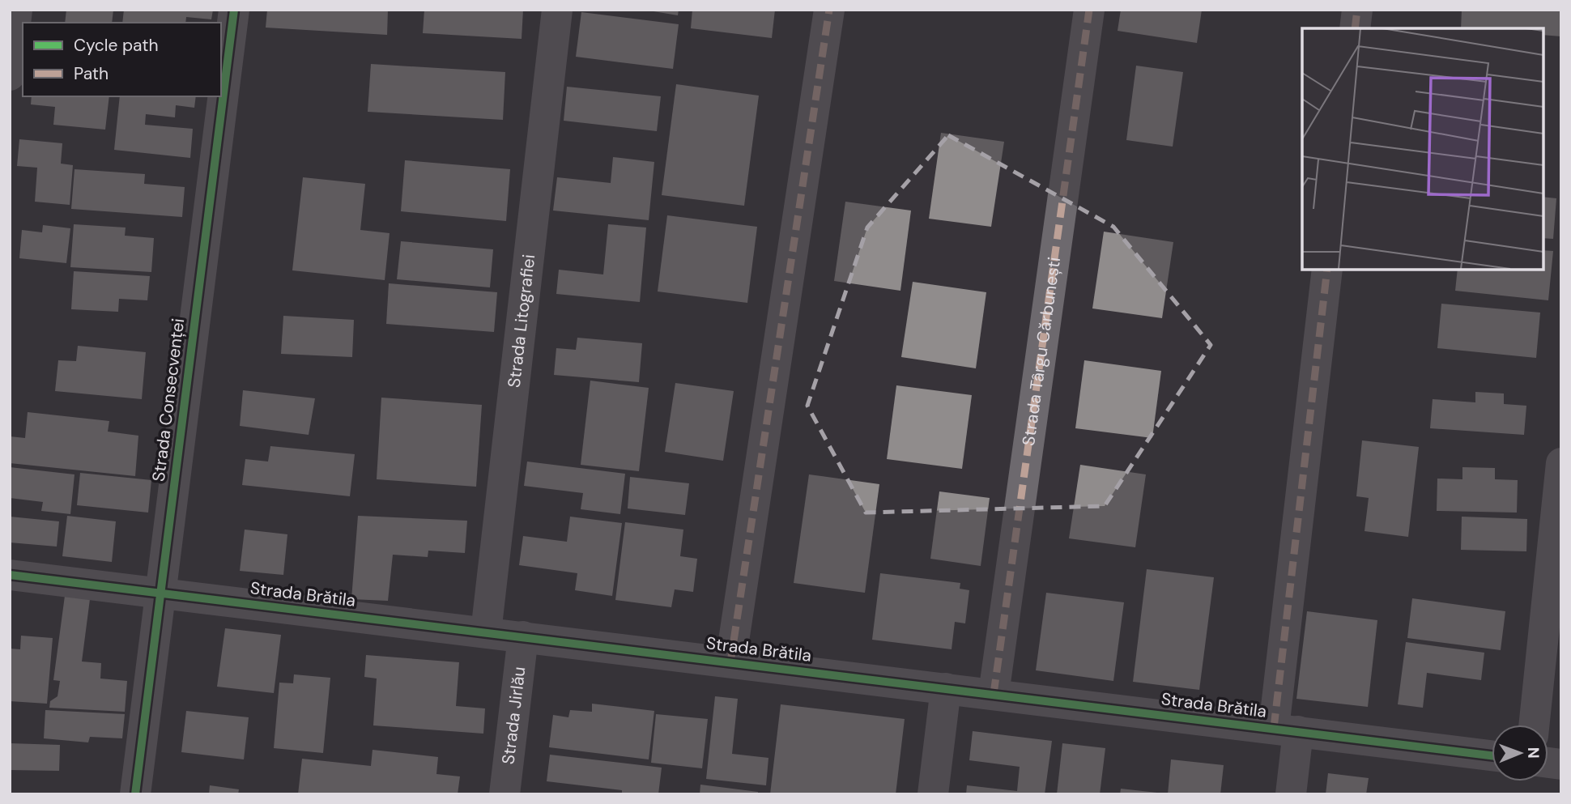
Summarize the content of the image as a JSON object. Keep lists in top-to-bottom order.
{
  "streets": {
    "street": [
      "Strada Litografiei",
      "Strada Târgu Cărbunești",
      "Strada Consecvenței",
      "Strada Brătila",
      "Strada Jirlău"
    ]
  },
  "crossings": [
    ["Strada Litografiei", "Strada Brătila"],
    ["Strada Târgu Cărbunești", "Strada Brătila"],
    ["Strada Consecvenței", "Strada Brătila"],
    ["Strada Brătila", "Strada Jirlău"]
  ],
  "legend": ["Cycle path", "Path"],
  "north": "right"
}
